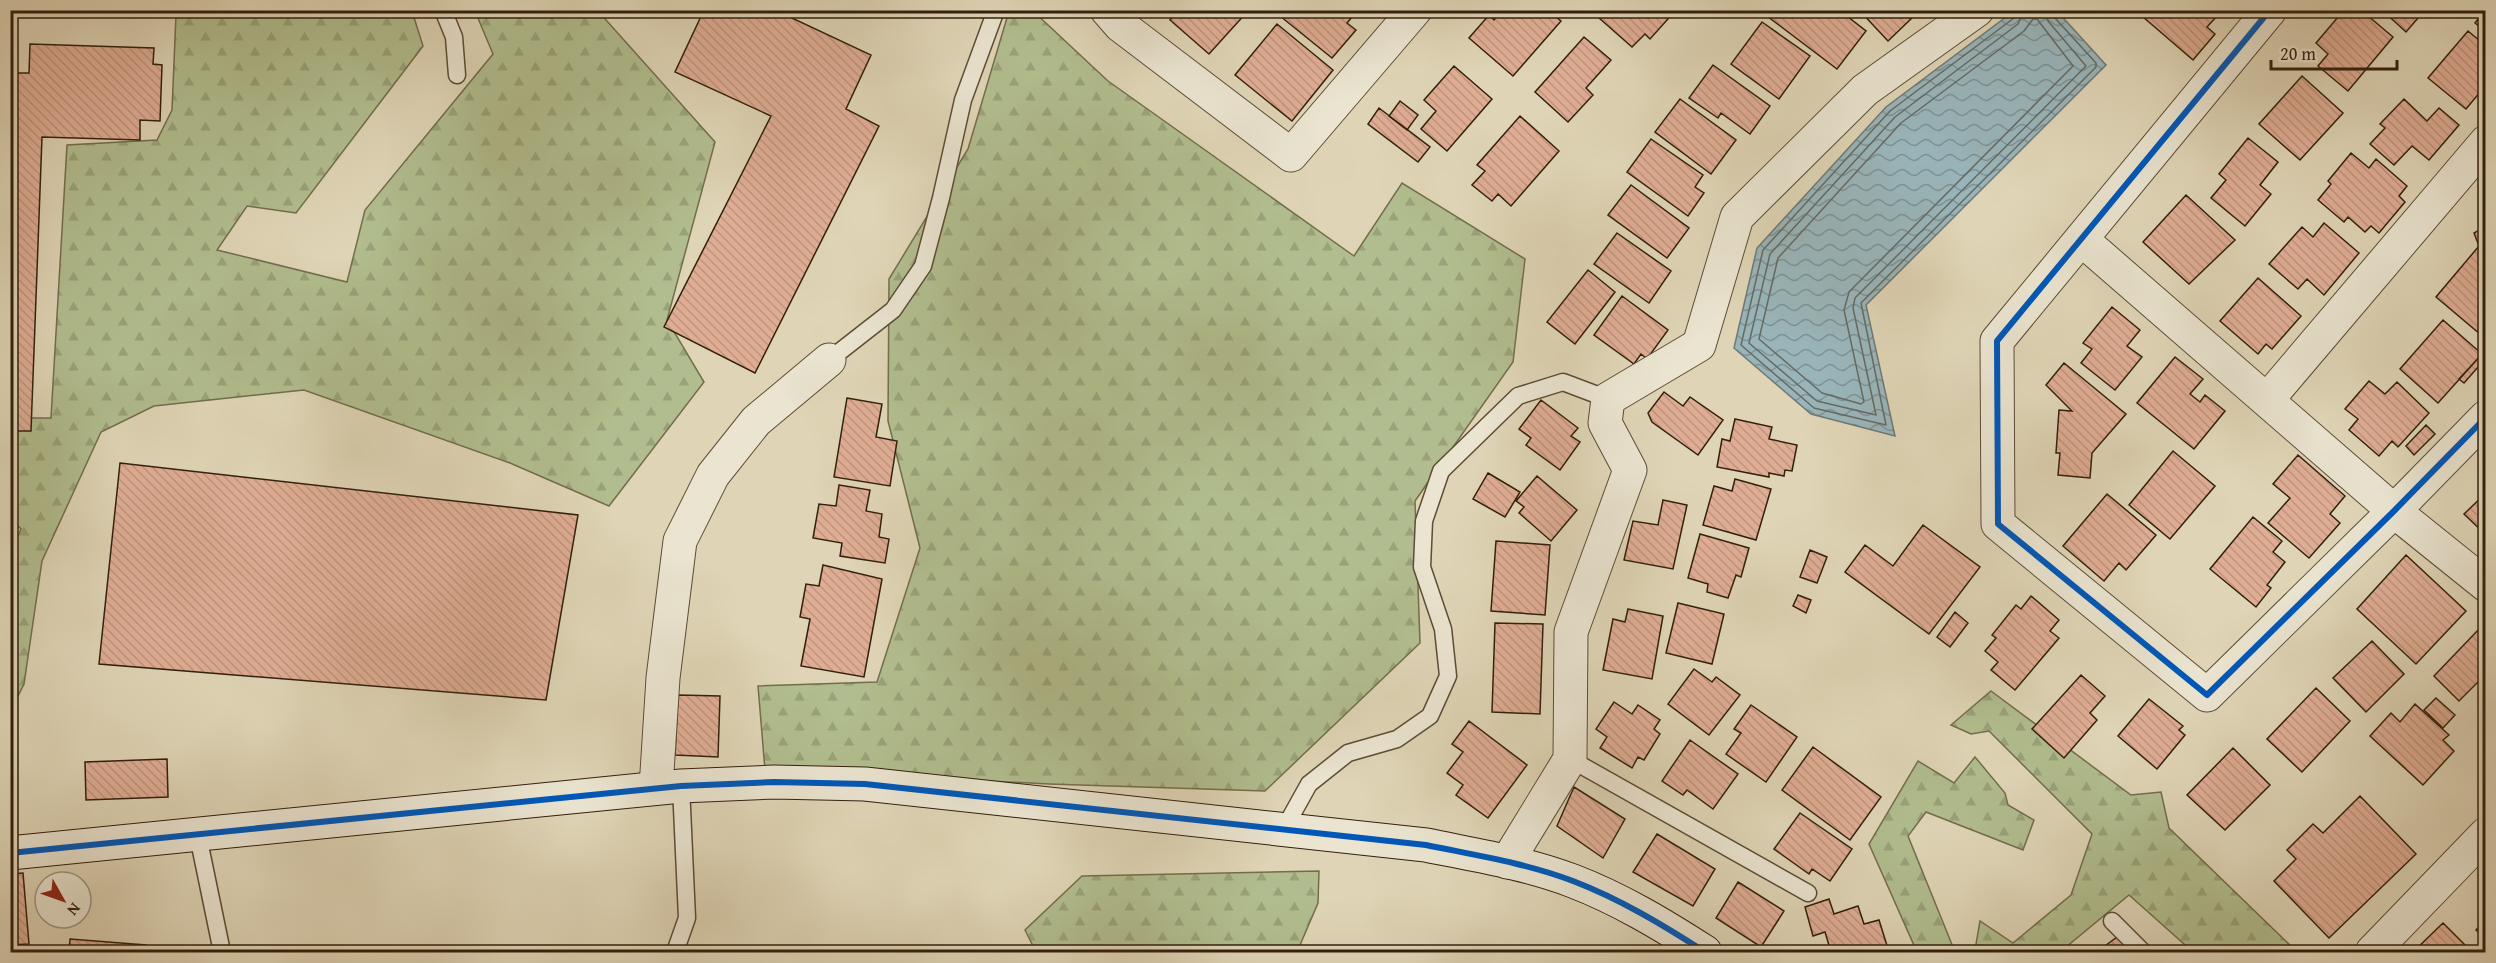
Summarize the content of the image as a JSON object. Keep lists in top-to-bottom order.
{
  "scale_bar": "20 m",
  "north": "bottom right"
}
